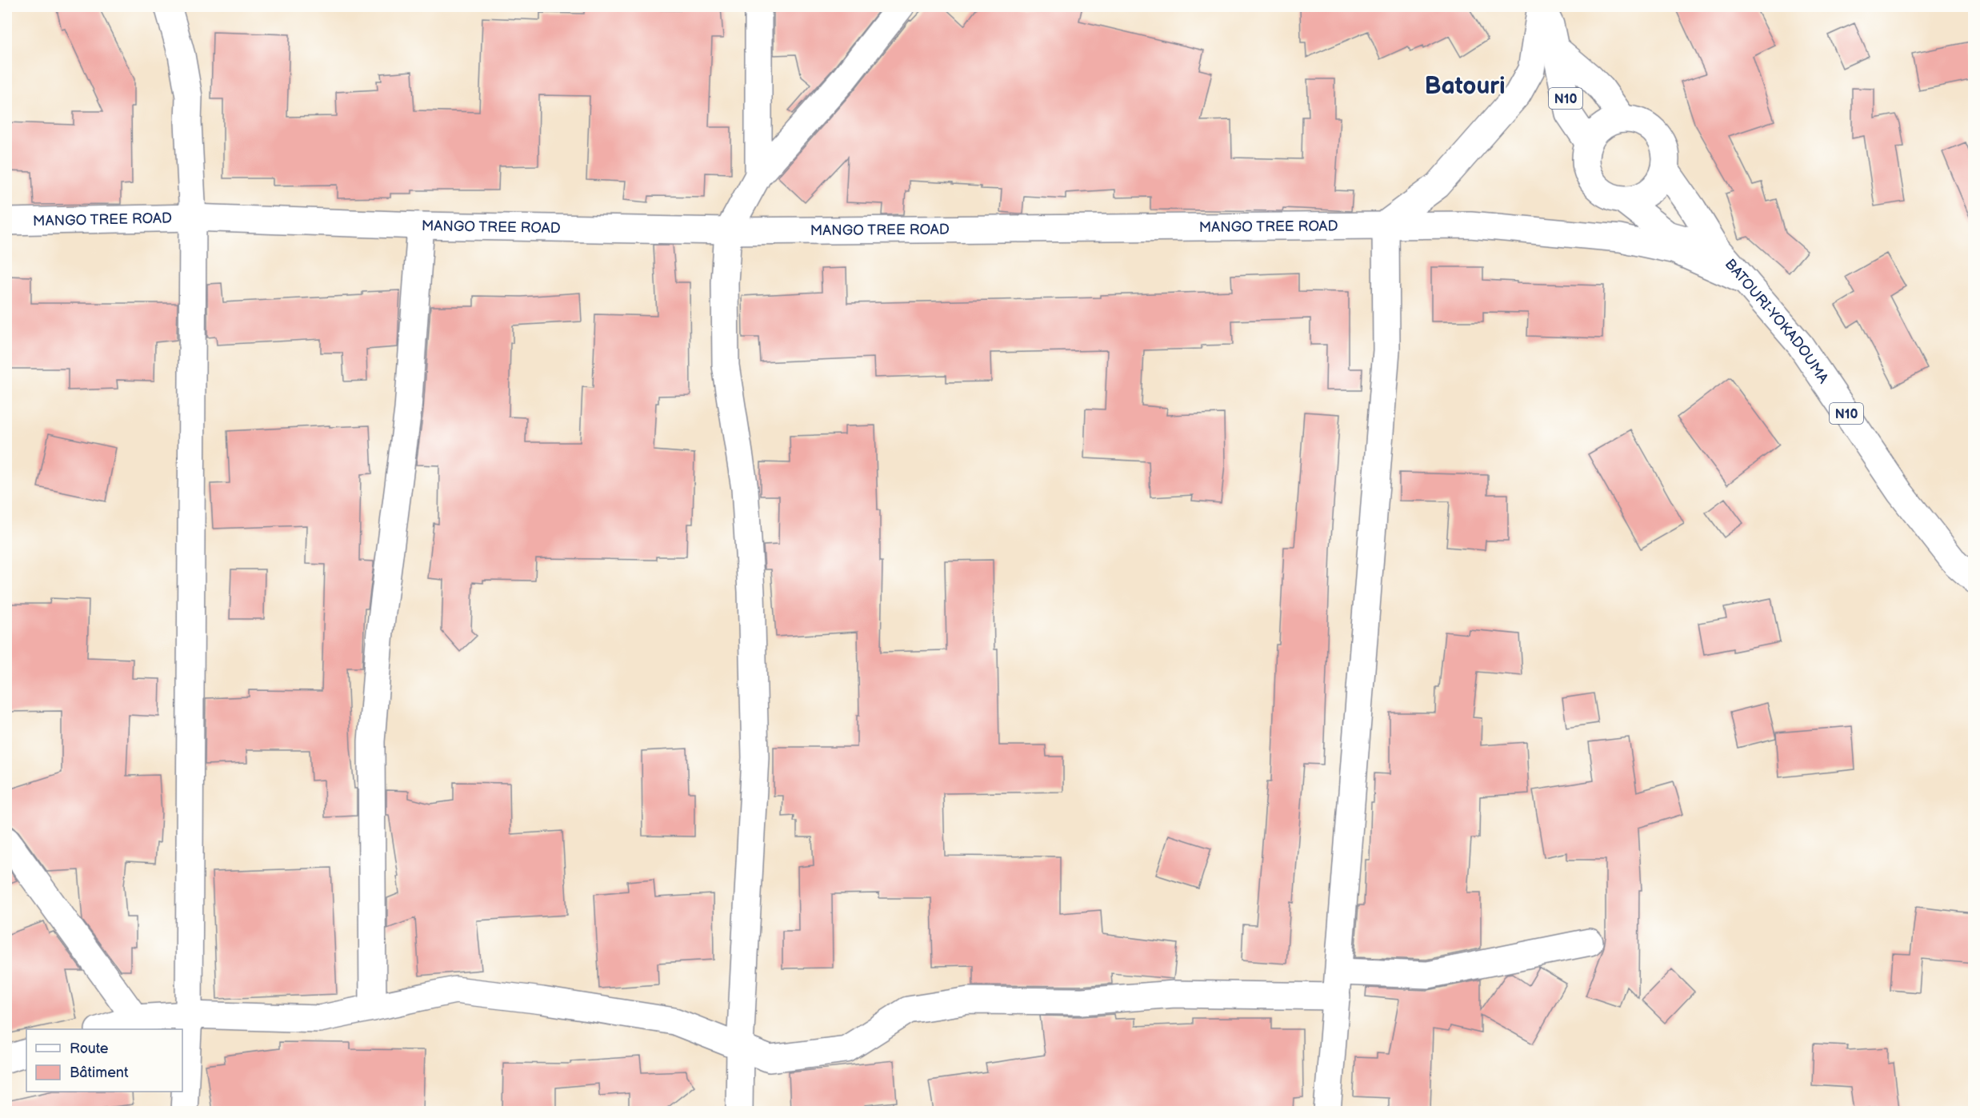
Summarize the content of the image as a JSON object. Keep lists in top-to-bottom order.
{
  "streets": {
    "main road": ["N10", "MANGO TREE ROAD", "BATOURI-YOKADOUMA"]
  },
  "crossings": [
    ["N10", "BATOURI-YOKADOUMA"],
    ["MANGO TREE ROAD", "BATOURI-YOKADOUMA"]
  ],
  "districts": ["Batouri"],
  "legend": ["Route", "Bâtiment"]
}
